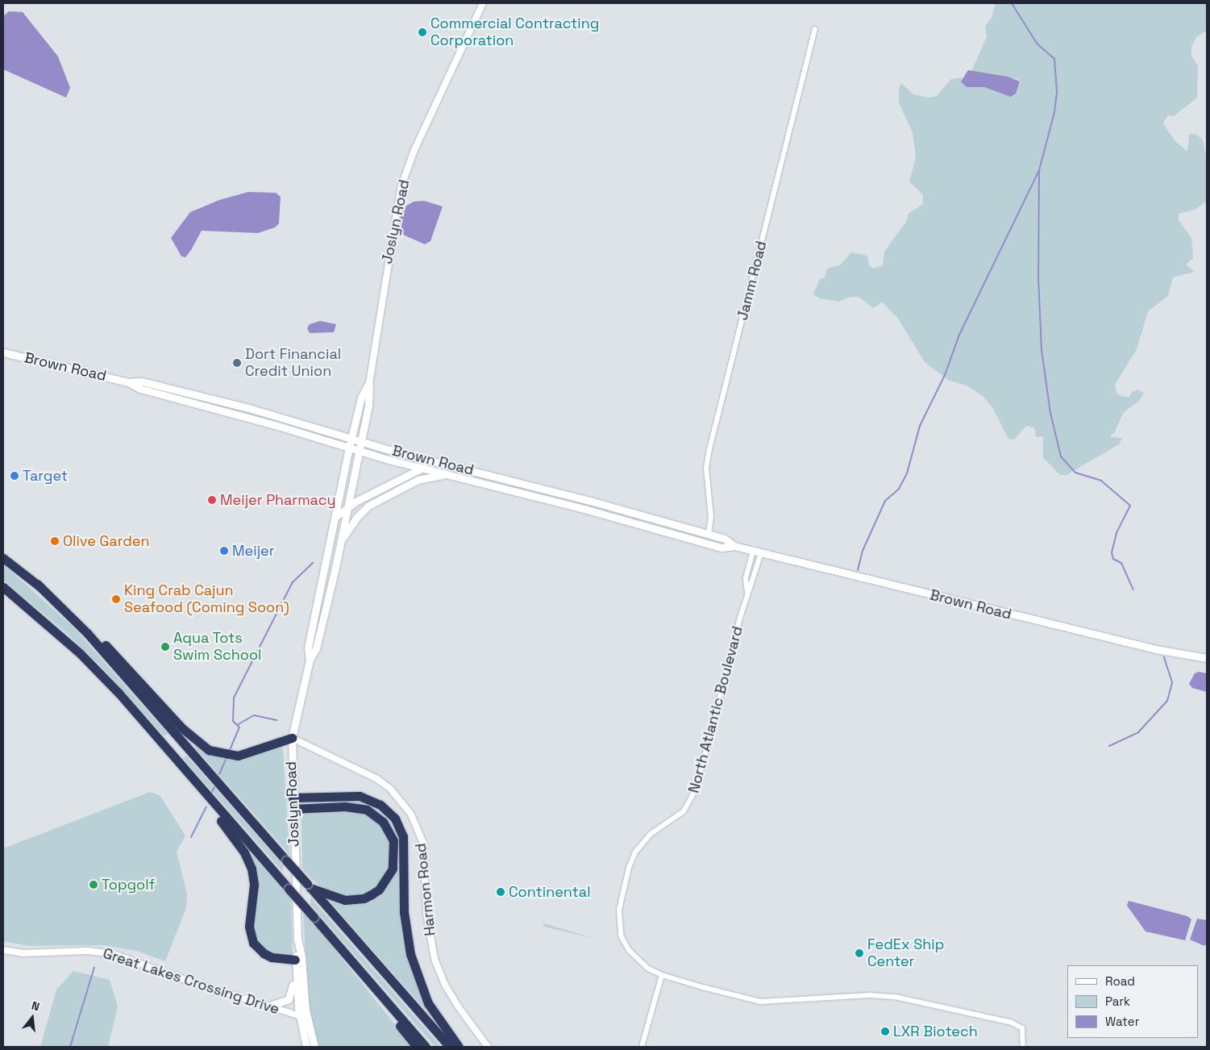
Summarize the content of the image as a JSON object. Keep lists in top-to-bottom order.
{
  "streets": {
    "main road": ["Joslyn Road", "Brown Road"],
    "street": [
      "Jamm Road",
      "North Atlantic Boulevard",
      "Harmon Road",
      "Great Lakes Crossing Drive"
    ]
  },
  "crossings": [
    ["Joslyn Road", "Brown Road"],
    ["Joslyn Road", "Harmon Road"],
    ["Joslyn Road", "Great Lakes Crossing Drive"],
    ["Jamm Road", "Brown Road"],
    ["Brown Road", "North Atlantic Boulevard"]
  ],
  "places": [
    "Commercial Contracting Corporation",
    "Dort Financial Credit Union",
    "Target",
    "Meijer Pharmacy",
    "Olive Garden",
    "Meijer",
    "King Crab Cajun Seafood (Coming Soon)",
    "Aqua Tots Swim School",
    "Topgolf",
    "Continental",
    "FedEx Ship Center",
    "LXR Biotech"
  ],
  "legend": ["Road", "Park", "Water"],
  "north": "top"
}
